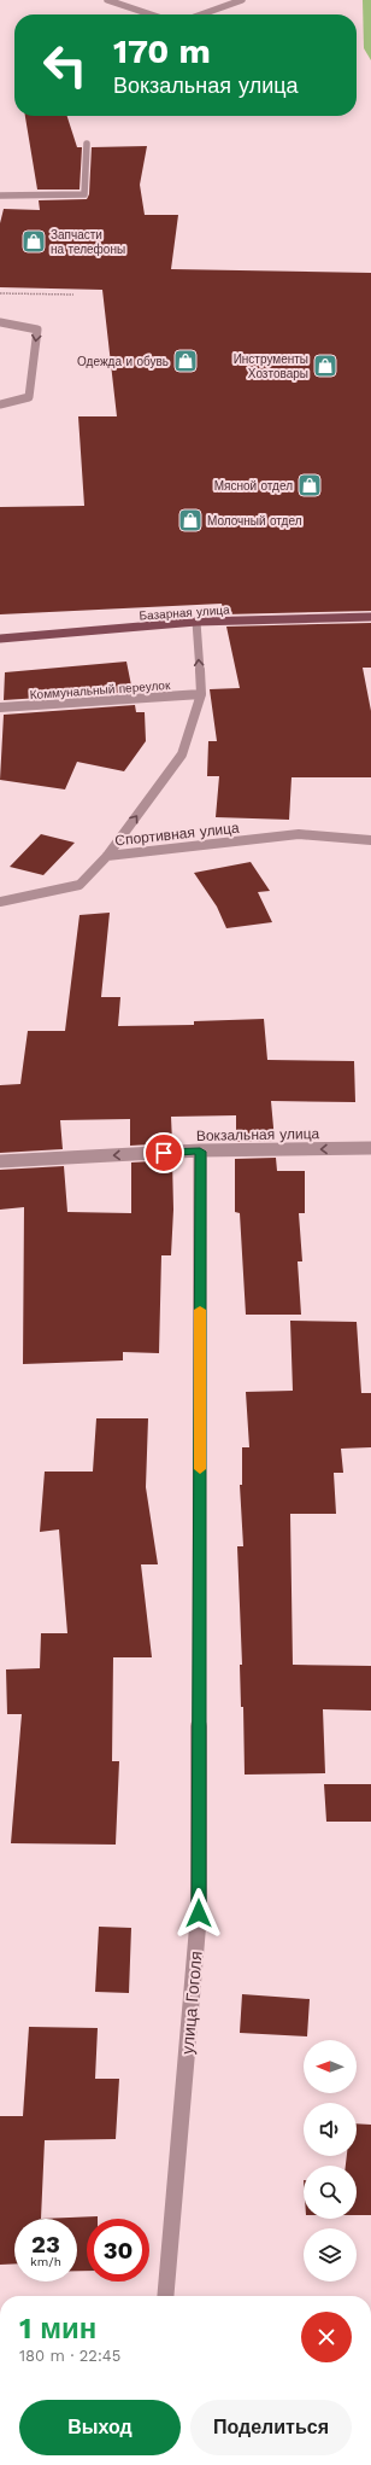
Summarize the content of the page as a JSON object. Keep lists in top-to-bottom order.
{
  "streets": {
    "main road": ["Базарная улица"],
    "street": [
      "Коммунальный переулок",
      "Спортивная улица",
      "Вокзальная улица",
      "улица Гоголя"
    ]
  },
  "crossings": [
    ["Вокзальная улица", "улица Гоголя"]
  ],
  "one_way": ["Вокзальная улица"],
  "places": {
    "shop": [
      "Запчасти на телефоны",
      "Одежда и обувь",
      "Инструменты Хозтовары",
      "Мясной отдел",
      "Молочный отдел"
    ]
  },
  "north": "left",
  "page": {
    "turn": ["170 m", "Вокзальная улица"],
    "speed": "23 km/h",
    "limit": "30",
    "heading": ["1 мин", "180 m · 22:45"],
    "buttons": ["Выход", "Поделиться"]
  }
}
